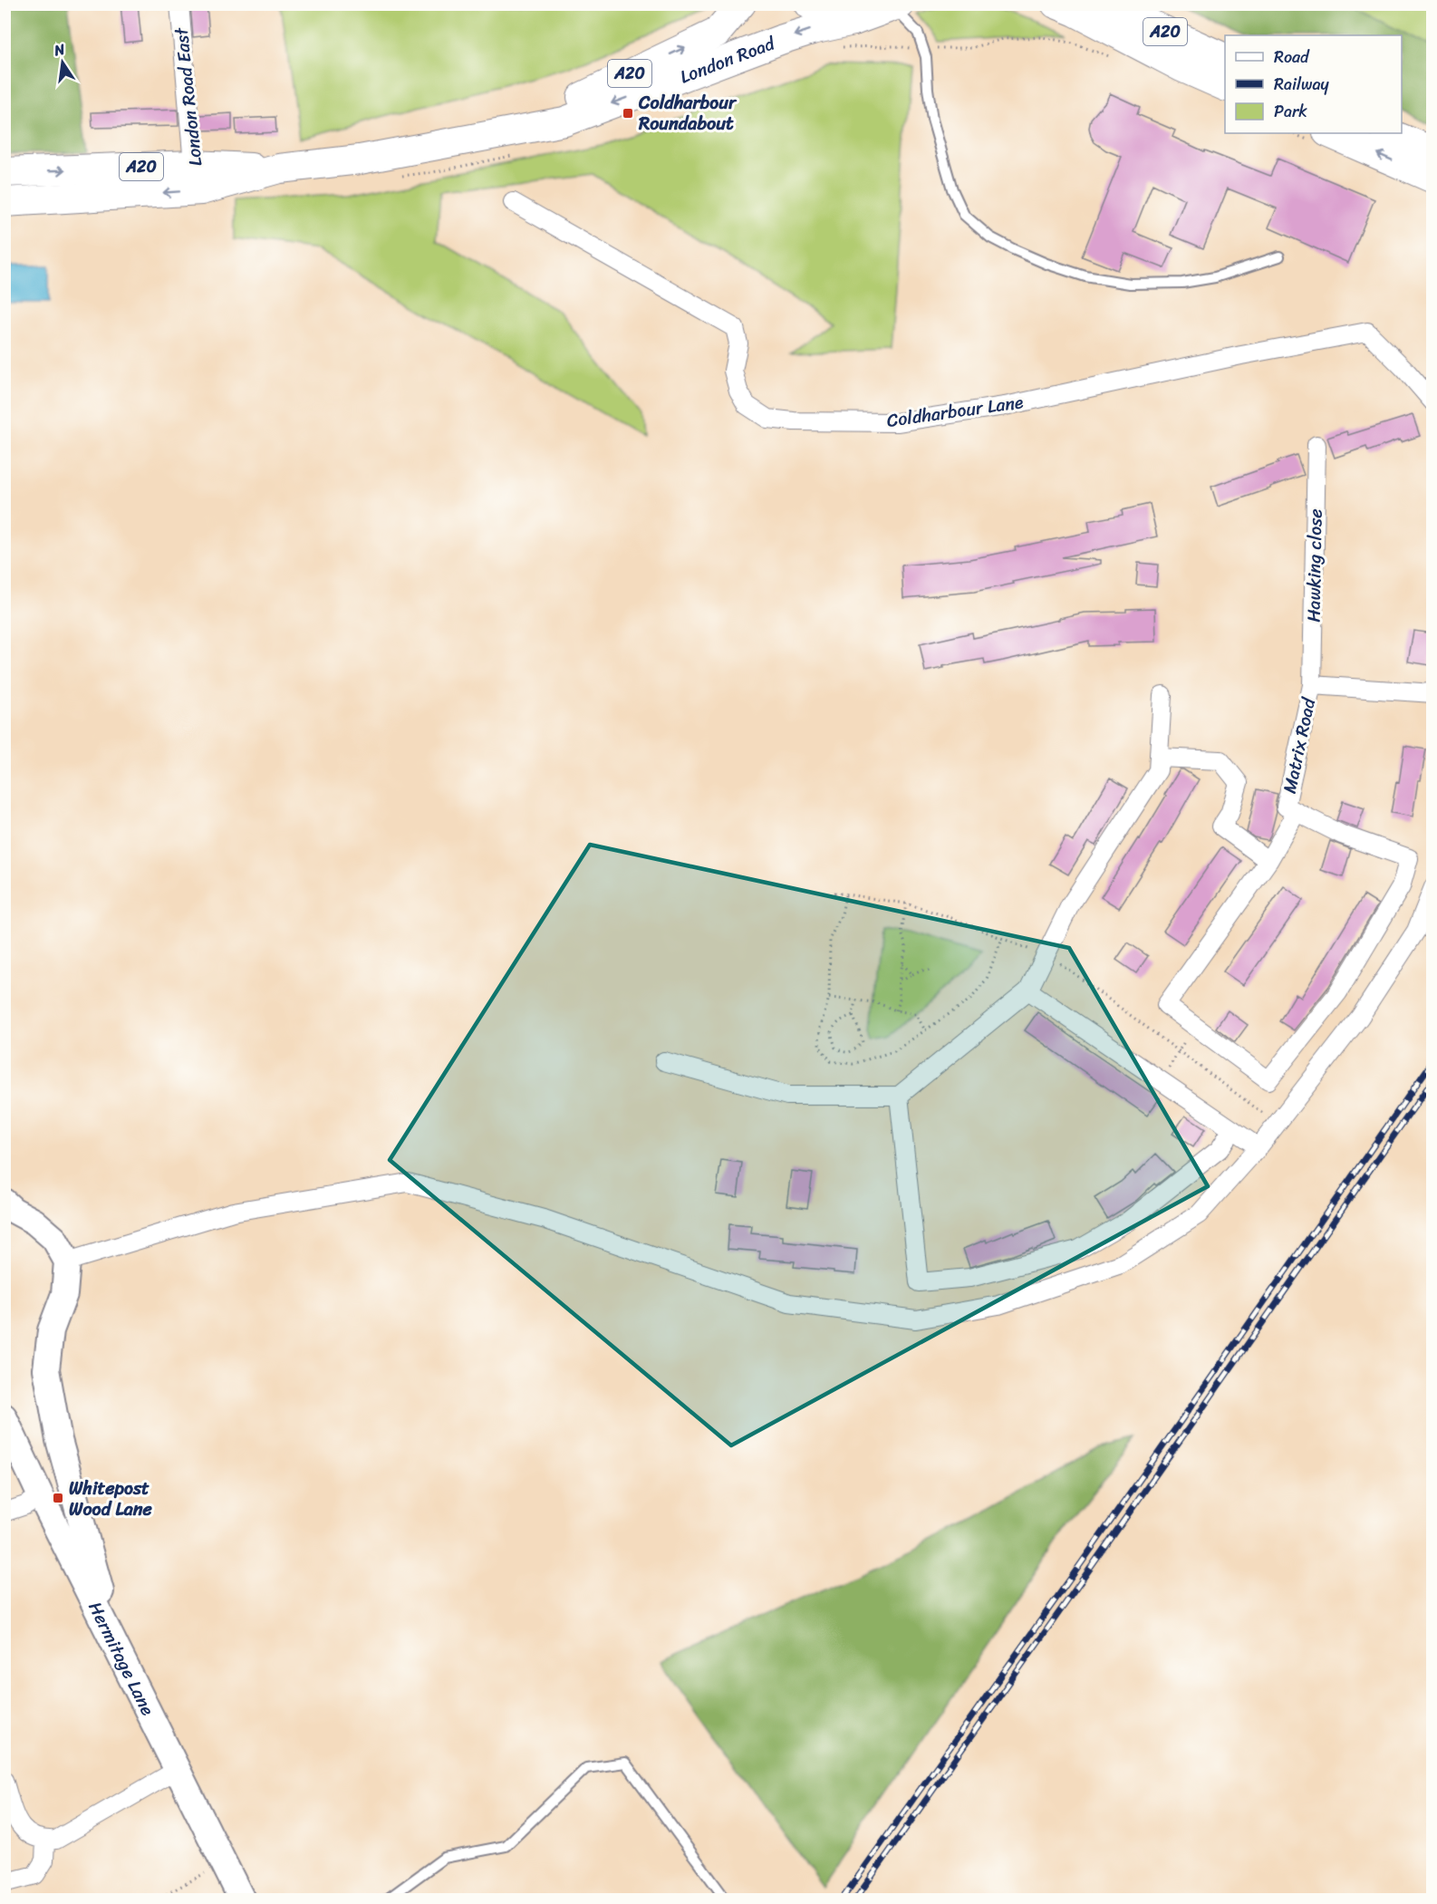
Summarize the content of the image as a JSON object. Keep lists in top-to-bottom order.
{
  "streets": {
    "main road": ["A20", "London Road", "Hermitage Lane"],
    "street": [
      "London Road East",
      "Coldharbour Lane",
      "Hawking close",
      "Matrix Road"
    ]
  },
  "crossings": [
    ["London Road", "London Road East"],
    ["Hawking close", "Matrix Road"]
  ],
  "places": {
    "transit": ["Coldharbour Roundabout", "Whitepost Wood Lane"]
  },
  "legend": ["Road", "Railway", "Park"],
  "north": "top"
}
